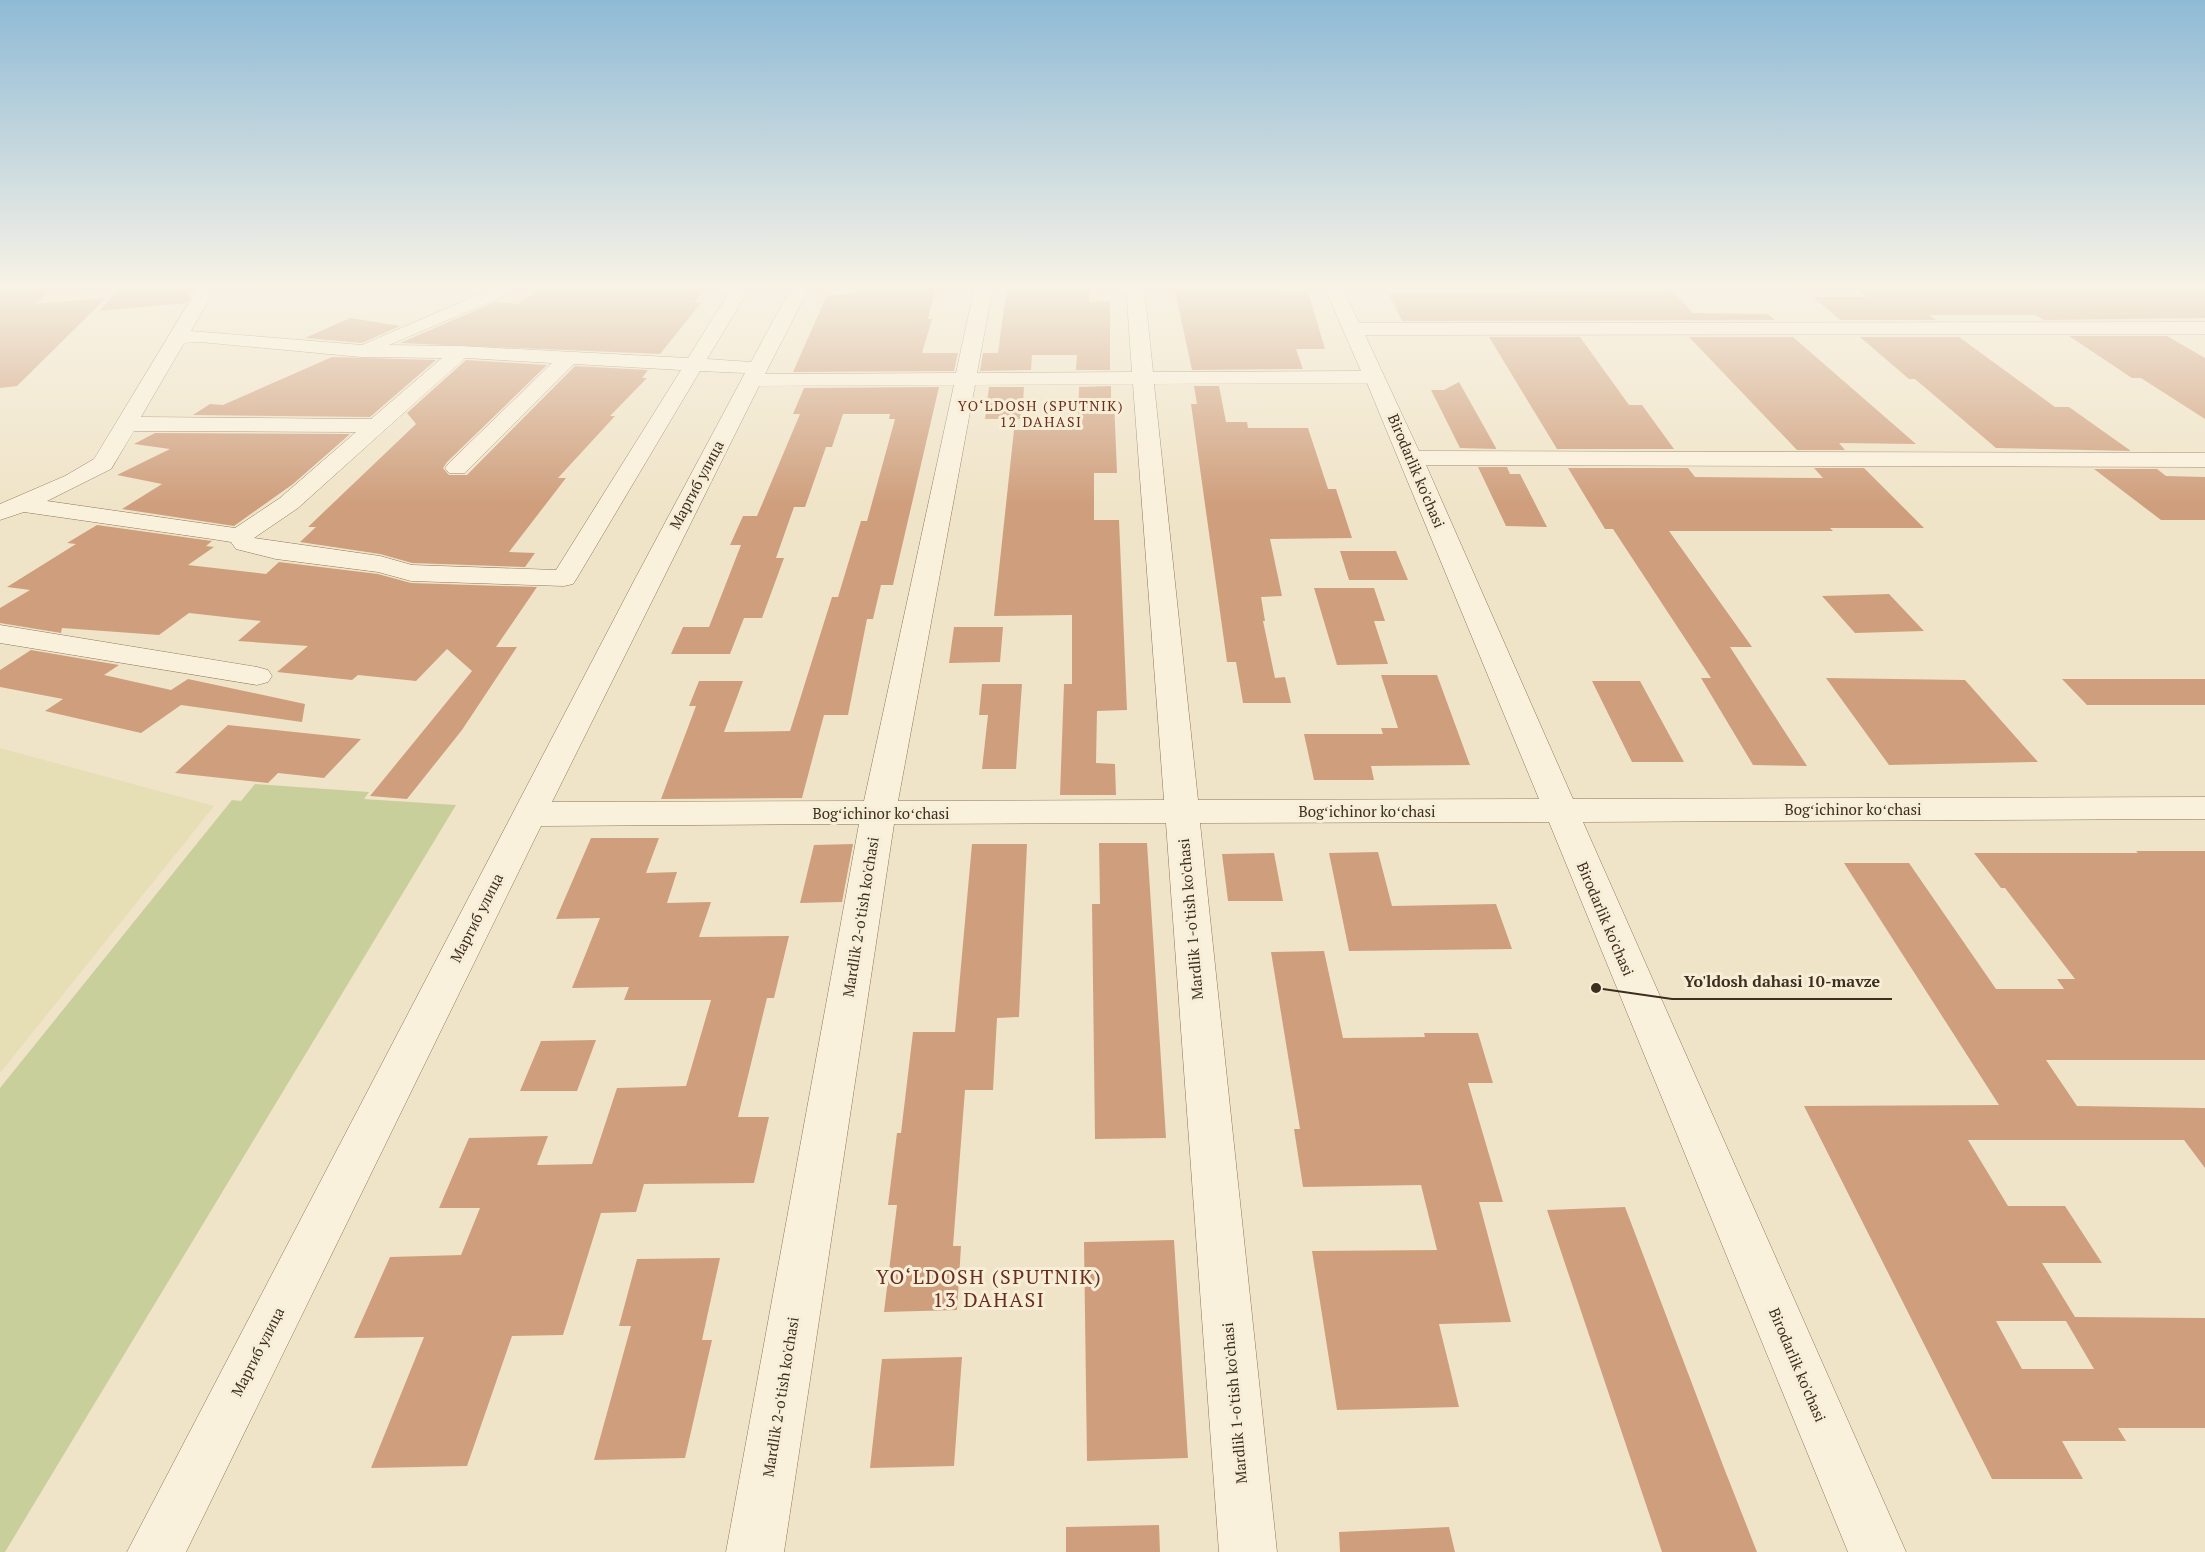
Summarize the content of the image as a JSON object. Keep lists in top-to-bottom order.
{
  "streets": {
    "street": [
      "Birodarlik ko'chasi",
      "Маргиб улица",
      "Bogʻichinor koʻchasi",
      "Mardlik 2-o'tish ko'chasi",
      "Mardlik 1-o'tish ko'chasi"
    ]
  },
  "crossings": [
    ["Birodarlik ko'chasi", "Bogʻichinor koʻchasi"],
    ["Маргиб улица", "Bogʻichinor koʻchasi"],
    ["Bogʻichinor koʻchasi", "Mardlik 2-o'tish ko'chasi"],
    ["Bogʻichinor koʻchasi", "Mardlik 1-o'tish ko'chasi"]
  ],
  "districts": ["YO‘LDOSH (SPUTNIK) 12 DAHASI", "YO‘LDOSH (SPUTNIK) 13 DAHASI"],
  "places": ["Yo'ldosh dahasi 10-mavze"]
}
